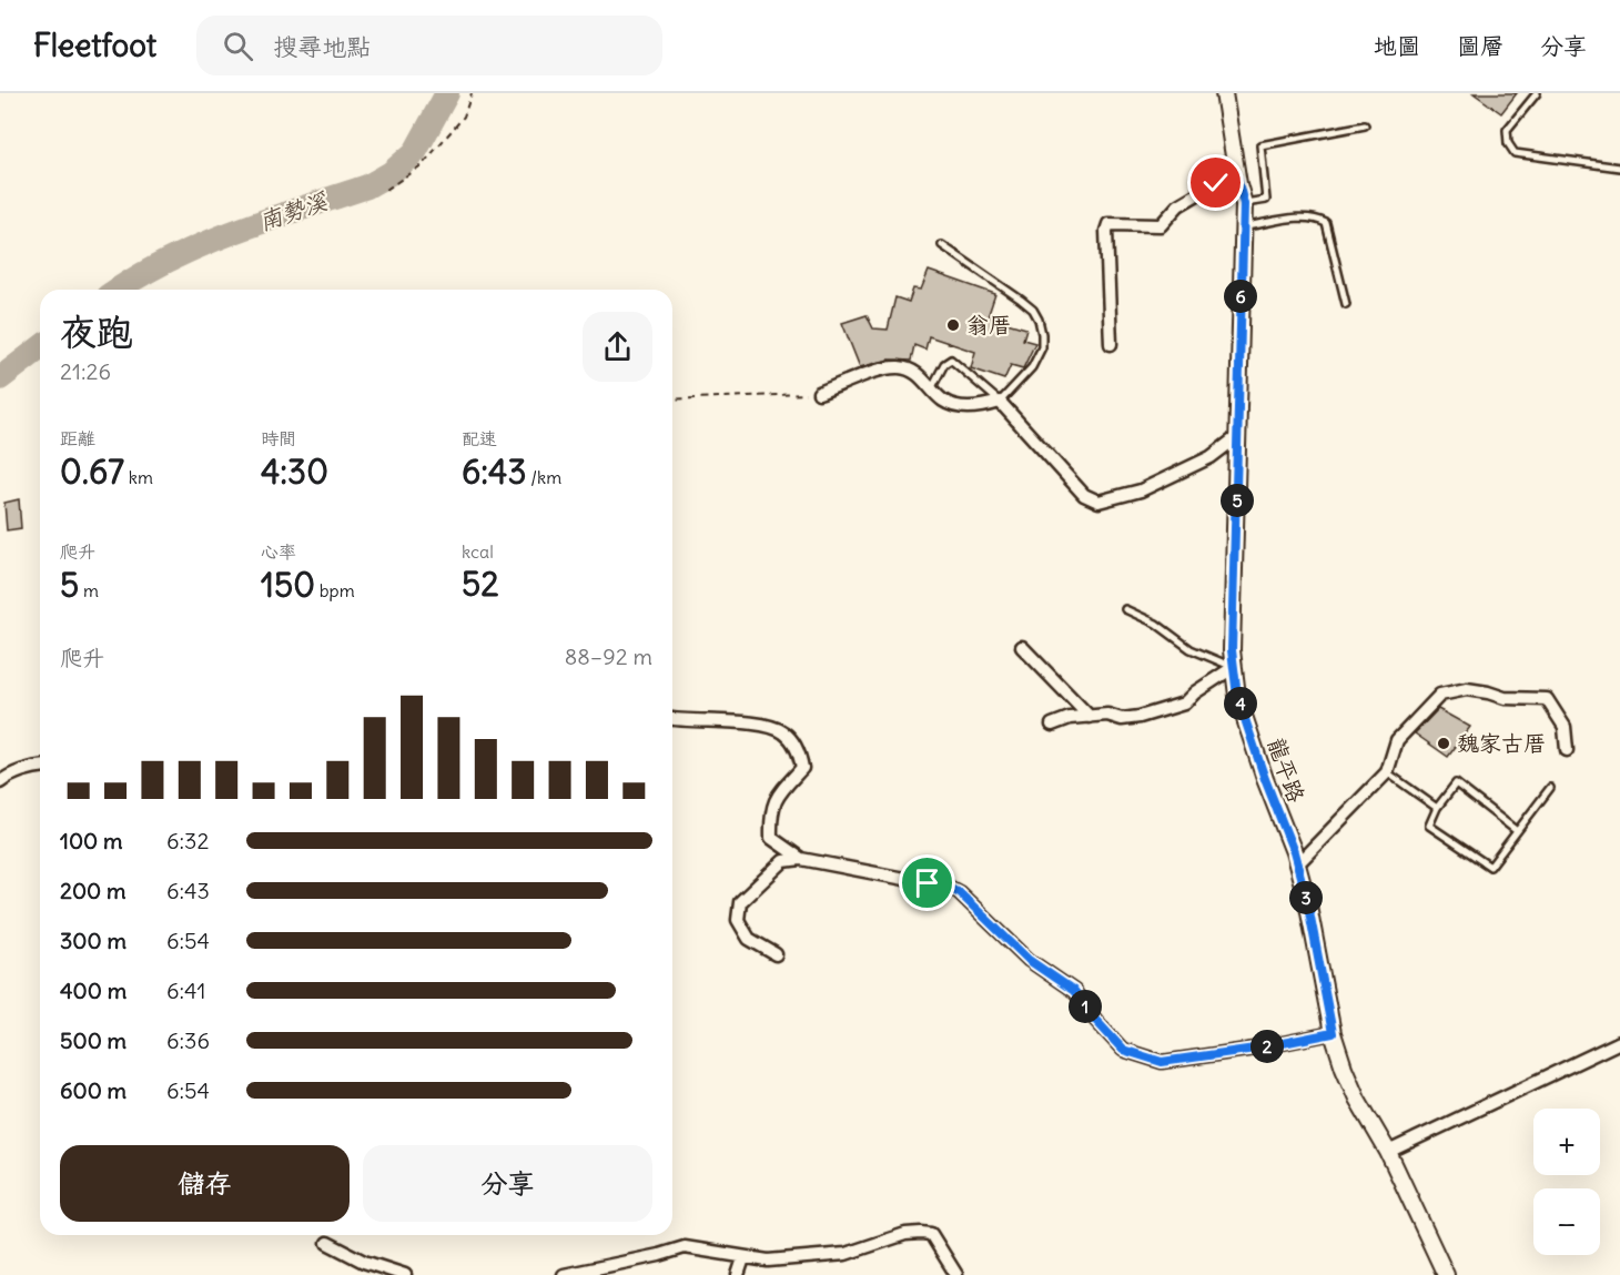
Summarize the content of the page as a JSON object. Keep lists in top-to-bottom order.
{
  "streets": {
    "street": ["龍平路"]
  },
  "water": ["南勢溪"],
  "places": ["翁厝", "魏家古厝"],
  "page": {
    "header": "Fleetfoot",
    "search": "搜尋地點",
    "nav": ["地圖", "圖層", "分享"],
    "pins": [
      "6",
      "5",
      "4",
      "3",
      "1",
      "2"
    ],
    "heading": ["夜跑", "21:26"],
    "stats": [
      ["距離", "0.67 km"],
      ["時間", "4:30"],
      ["配速", "6:43 /km"],
      ["爬升", "5 m"],
      ["心率", "150 bpm"],
      ["kcal", "52"]
    ],
    "chart": ["爬升", "88–92 m"],
    "list": [
      {
        "name": "100 m",
        "note": "6:32"
      },
      {
        "name": "200 m",
        "note": "6:43"
      },
      {
        "name": "300 m",
        "note": "6:54"
      },
      {
        "name": "400 m",
        "note": "6:41"
      },
      {
        "name": "500 m",
        "note": "6:36"
      },
      {
        "name": "600 m",
        "note": "6:54"
      }
    ],
    "map_buttons": ["+", "−"],
    "buttons": ["儲存", "分享"]
  }
}
